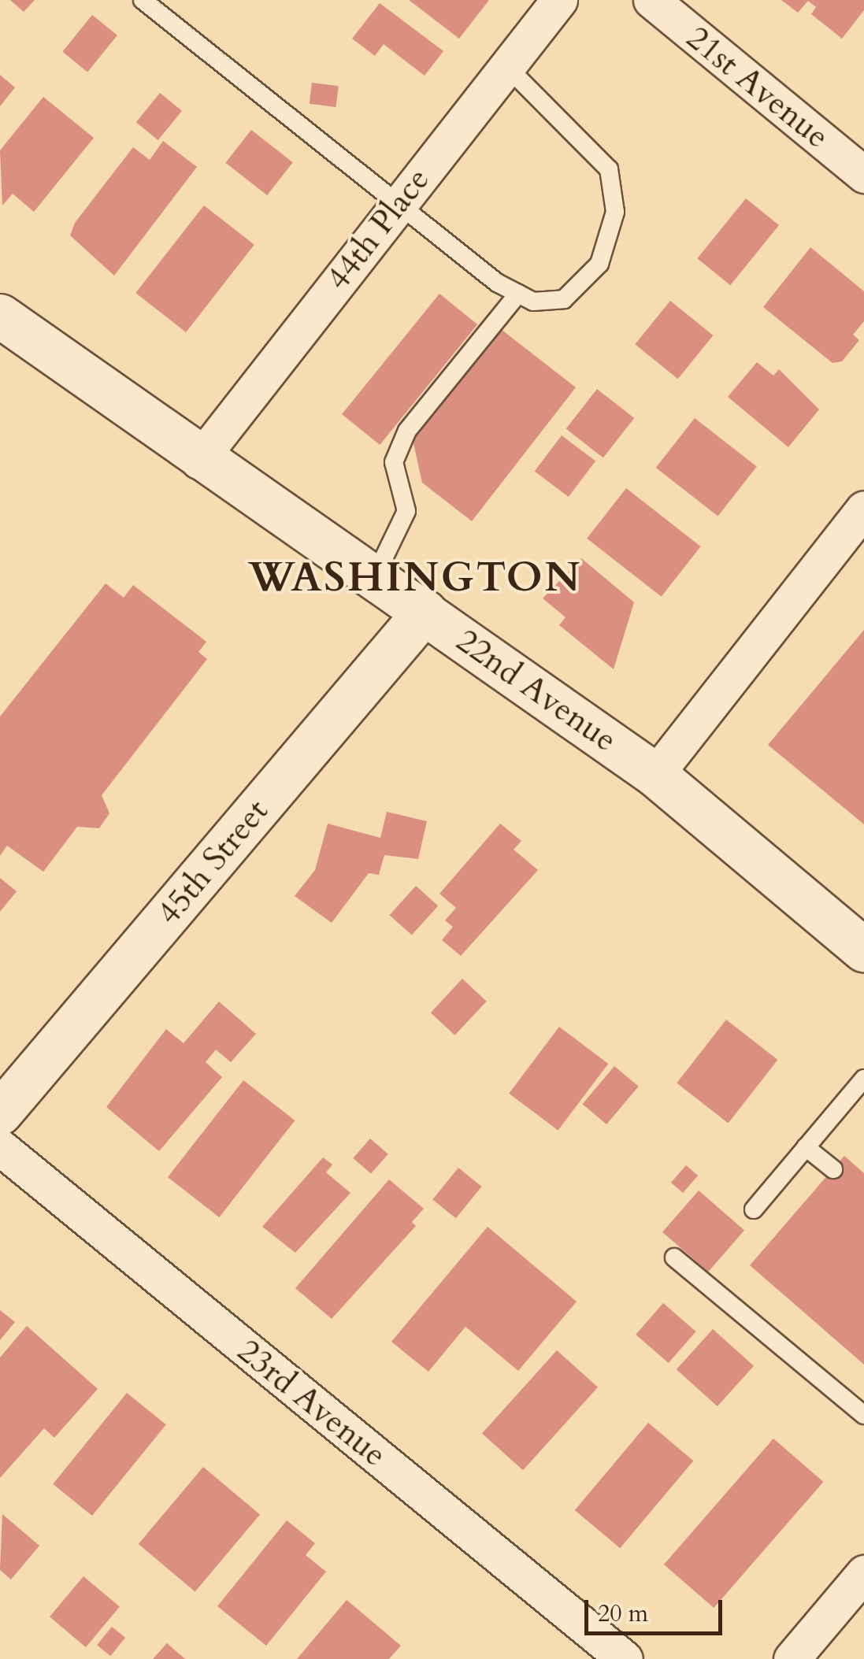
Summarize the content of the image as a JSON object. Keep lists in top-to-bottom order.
{
  "streets": {
    "street": [
      "21st Avenue",
      "44th Place",
      "22nd Avenue",
      "45th Street",
      "23rd Avenue"
    ]
  },
  "crossings": [
    ["44th Place", "22nd Avenue"],
    ["22nd Avenue", "45th Street"]
  ],
  "districts": ["WASHINGTON"],
  "scale_bar": "20 m"
}
